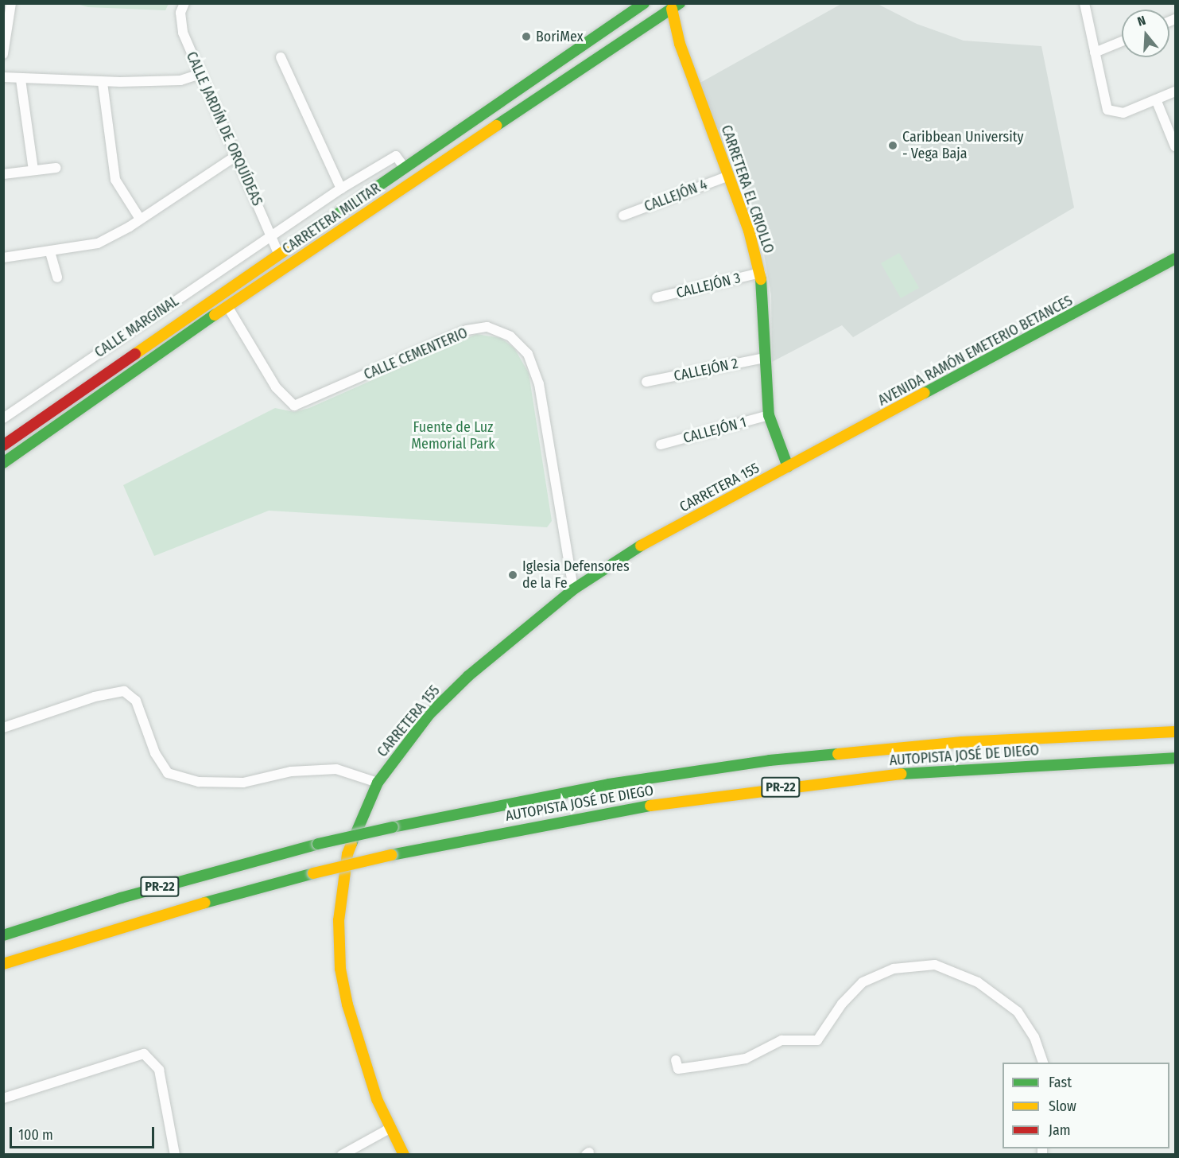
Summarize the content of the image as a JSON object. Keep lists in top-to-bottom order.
{
  "streets": {
    "main road": [
      "CARRETERA EL CRIOLLO",
      "CARRETERA MILITAR",
      "AVENIDA RAMÓN EMETERIO BETANCES",
      "CARRETERA 155",
      "AUTOPISTA JOSÉ DE DIEGO",
      "PR-22"
    ],
    "street": [
      "CALLE JARDÍN DE ORQUÍDEAS",
      "CALLEJÓN 4",
      "CALLEJÓN 3",
      "CALLE MARGINAL",
      "CALLE CEMENTERIO",
      "CALLEJÓN 2",
      "CALLEJÓN 1"
    ]
  },
  "crossings": [
    ["CALLE JARDÍN DE ORQUÍDEAS", "CARRETERA MILITAR"],
    ["CALLE JARDÍN DE ORQUÍDEAS", "CALLE MARGINAL"],
    ["CARRETERA EL CRIOLLO", "CALLEJÓN 4"],
    ["CARRETERA EL CRIOLLO", "CARRETERA MILITAR"],
    ["CARRETERA EL CRIOLLO", "CALLEJÓN 3"],
    ["CARRETERA EL CRIOLLO", "AVENIDA RAMÓN EMETERIO BETANCES"],
    ["CARRETERA EL CRIOLLO", "CALLEJÓN 2"],
    ["CARRETERA EL CRIOLLO", "CALLEJÓN 1"],
    ["CARRETERA EL CRIOLLO", "CARRETERA 155"],
    ["CARRETERA MILITAR", "CALLE MARGINAL"],
    ["CARRETERA MILITAR", "CALLE CEMENTERIO"],
    ["AVENIDA RAMÓN EMETERIO BETANCES", "CARRETERA 155"],
    ["CALLE CEMENTERIO", "CARRETERA 155"]
  ],
  "parks": ["Fuente de Luz Memorial Park"],
  "places": ["BoriMex", "Caribbean University - Vega Baja", "Iglesia Defensores de la Fe"],
  "legend": ["Fast", "Slow", "Jam"],
  "scale_bar": "100 m",
  "north": "top"
}
